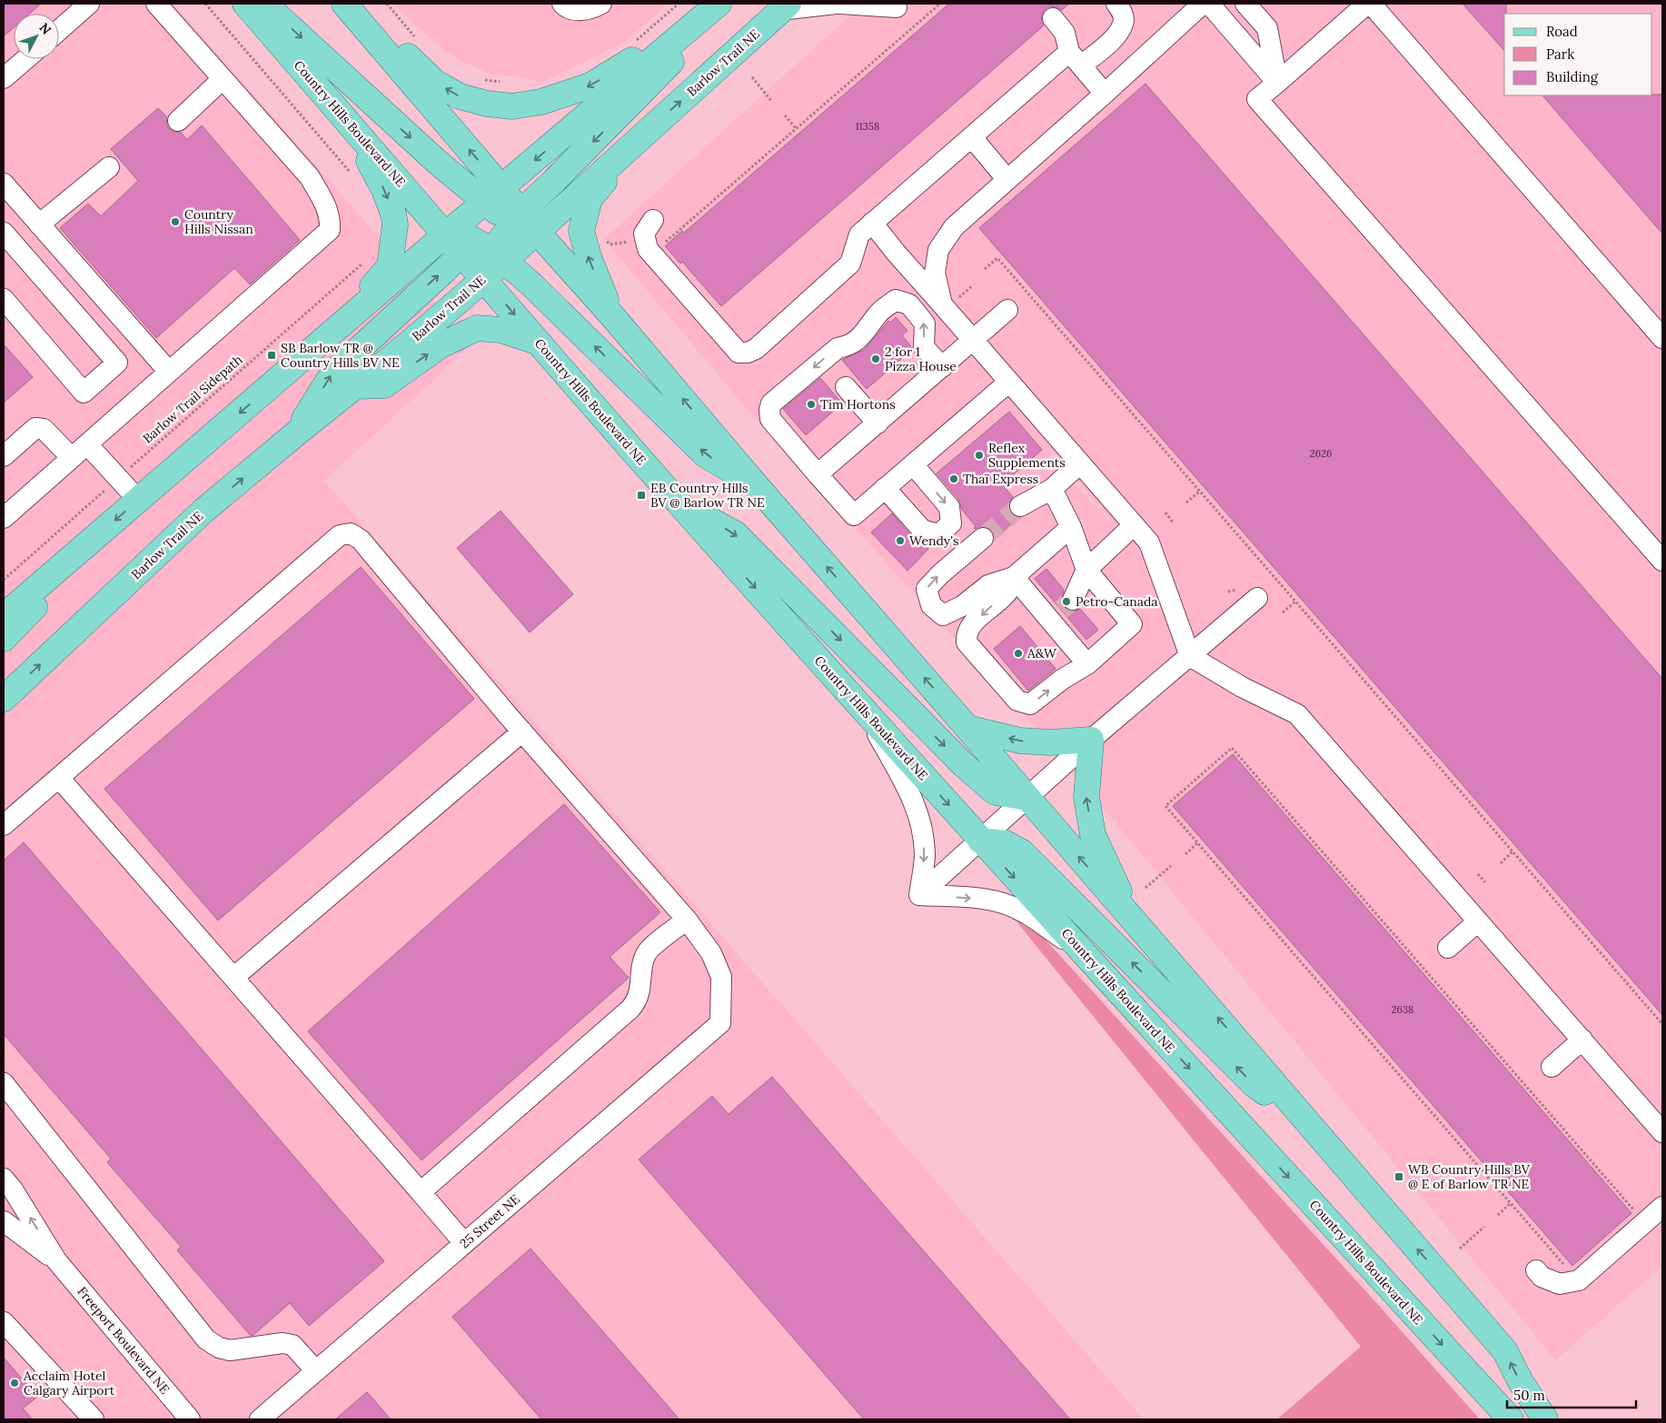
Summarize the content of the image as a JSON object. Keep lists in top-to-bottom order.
{
  "streets": {
    "main road": ["Barlow Trail NE", "Country Hills Boulevard NE"],
    "street": ["25 Street NE", "Freeport Boulevard NE"],
    "path": ["Barlow Trail Sidepath"]
  },
  "crossings": [
    ["Barlow Trail NE", "Country Hills Boulevard NE"]
  ],
  "places": {
    "other": [
      "Country Hills Nissan",
      "2 for 1 Pizza House",
      "Tim Hortons",
      "Reflex Supplements",
      "Thaï Express",
      "Wendy's",
      "Petro-Canada",
      "A&W",
      "Acclaim Hotel Calgary Airport"
    ],
    "transit": ["SB Barlow TR @ Country Hills BV NE", "EB Country Hills BV @ Barlow TR NE", "WB Country Hills BV @ E of Barlow TR NE"]
  },
  "house_numbers": ["11358", "2626", "2638"],
  "legend": ["Road", "Park", "Building"],
  "scale_bar": "50 m",
  "north": "top right"
}
